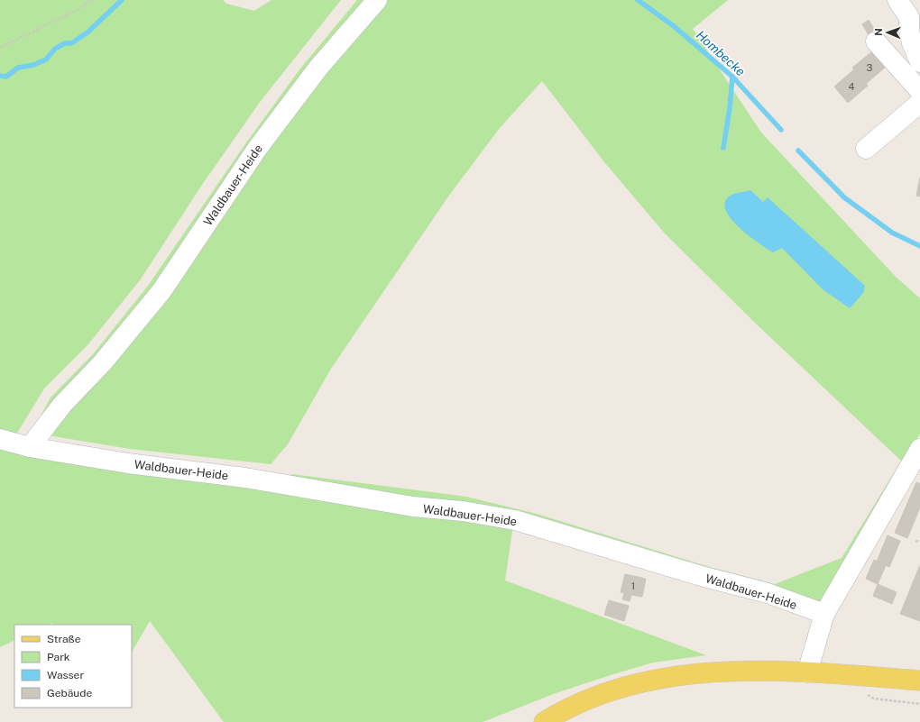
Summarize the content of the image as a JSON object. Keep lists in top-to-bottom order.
{
  "streets": {
    "street": ["Waldbauer-Heide"]
  },
  "water": ["Hombecke"],
  "house_numbers": ["3", "4", "1"],
  "legend": [
    "Straße",
    "Park",
    "Wasser",
    "Gebäude"
  ],
  "north": "left"
}
